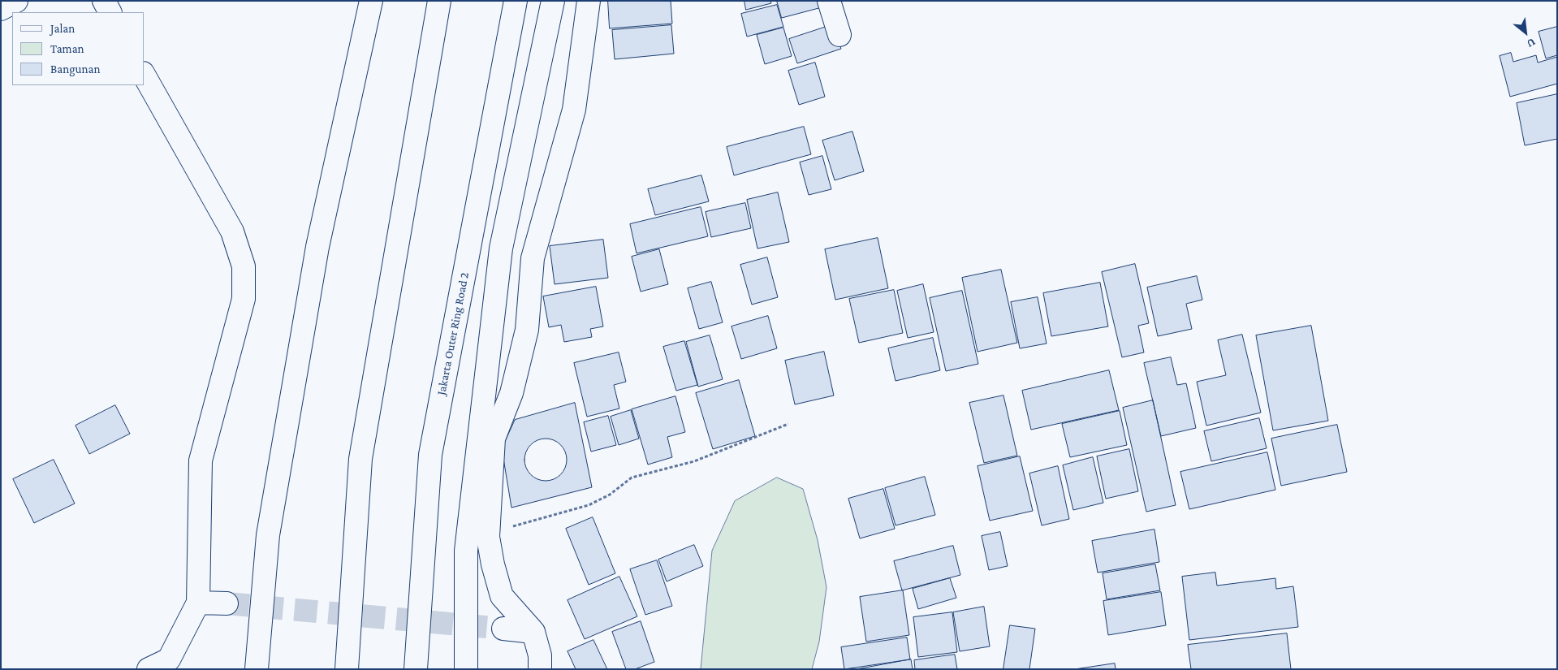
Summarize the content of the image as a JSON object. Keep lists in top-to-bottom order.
{
  "streets": {
    "main road": ["Jakarta Outer Ring Road 2"]
  },
  "legend": ["Jalan", "Taman", "Bangunan"],
  "north": "bottom right"
}
